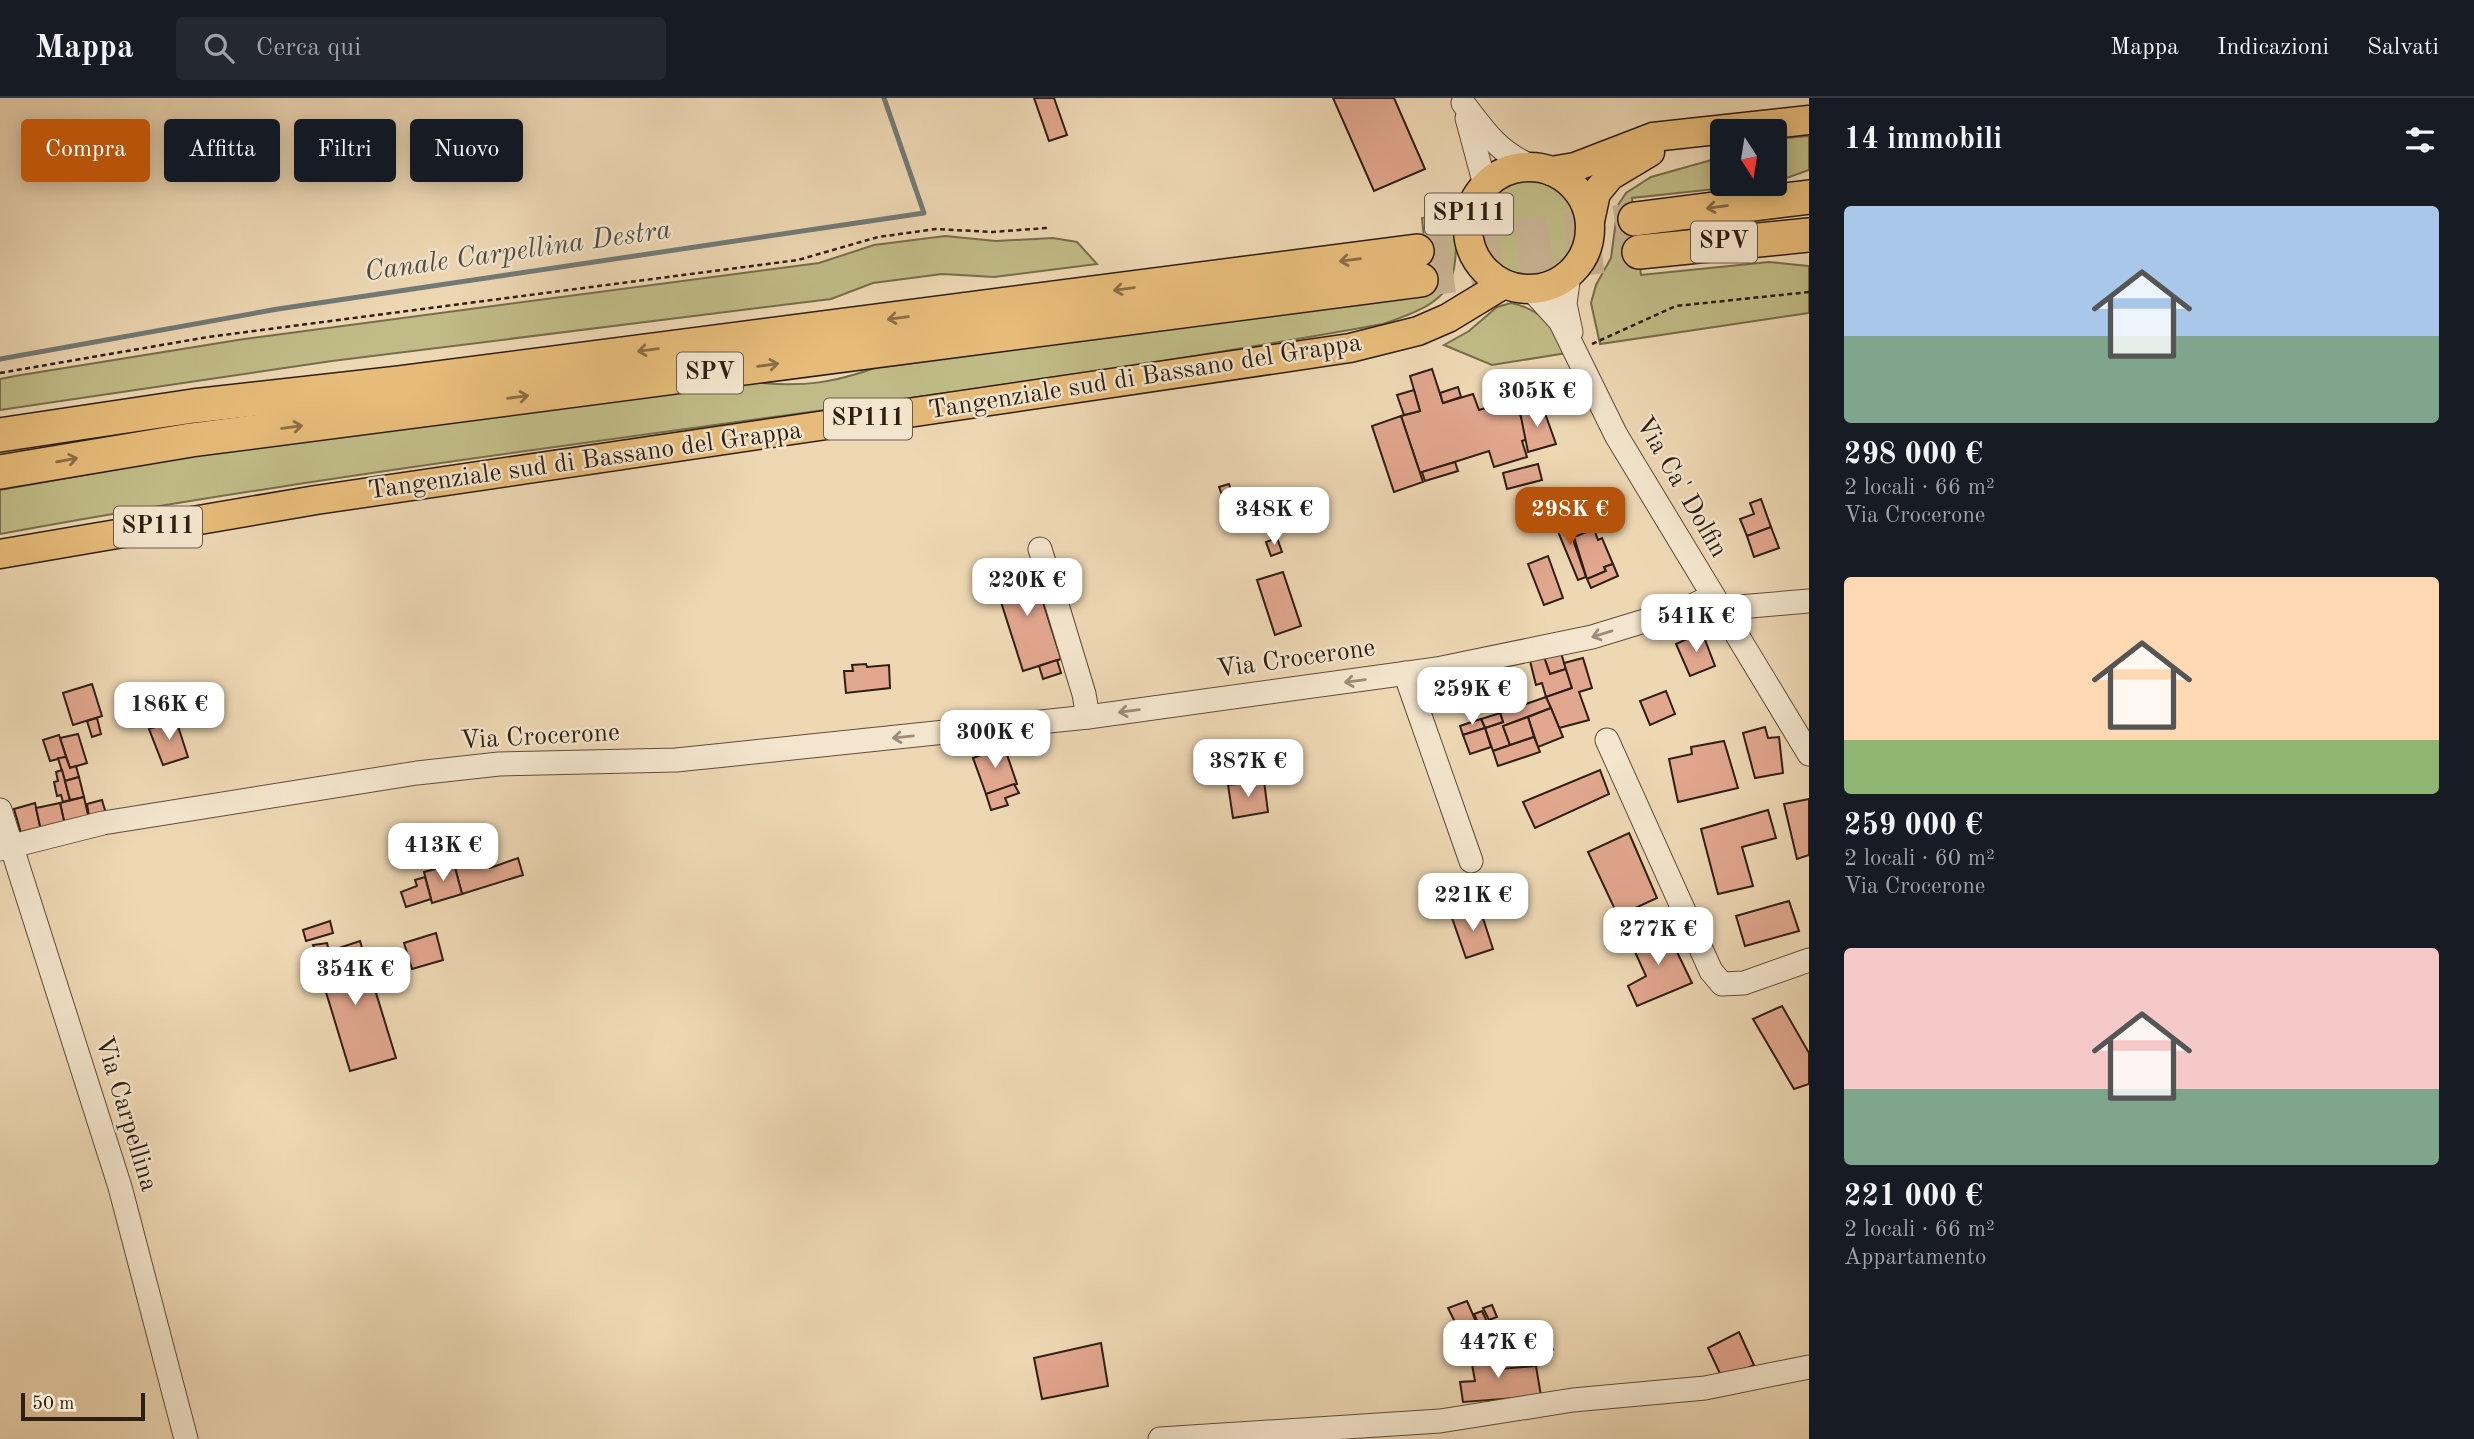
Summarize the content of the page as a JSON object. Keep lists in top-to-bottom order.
{
  "streets": {
    "highway": ["SPV"],
    "main road": ["SP111", "Tangenziale sud di Bassano del Grappa"],
    "street": ["Via Ca' Dolfin", "Via Crocerone", "Via Carpellina"]
  },
  "crossings": [
    ["SP111", "Tangenziale sud di Bassano del Grappa"],
    ["SP111", "Via Ca' Dolfin"],
    ["Tangenziale sud di Bassano del Grappa", "Via Ca' Dolfin"],
    ["Via Ca' Dolfin", "Via Crocerone"],
    ["Via Crocerone", "Via Carpellina"]
  ],
  "one_way": ["Via Crocerone"],
  "water": ["Canale Carpellina Destra"],
  "scale_bar": "50 m",
  "north": "bottom",
  "page": {
    "header": "Mappa",
    "search": "Cerca qui",
    "nav": ["Mappa", "Indicazioni", "Salvati"],
    "heading": "14 immobili",
    "chip": [
      "Compra",
      "Affitta",
      "Filtri",
      "Nuovo"
    ],
    "list": [
      {
        "name": "298 000 €",
        "note": "2 locali · 66 m² · Via Crocerone"
      },
      {
        "name": "259 000 €",
        "note": "2 locali · 60 m² · Via Crocerone"
      },
      {
        "name": "221 000 €",
        "note": "2 locali · 66 m² · Appartamento"
      }
    ],
    "price": [
      "305K €",
      "348K €",
      "298K €",
      "220K €",
      "541K €",
      "259K €",
      "186K €",
      "300K €",
      "387K €",
      "413K €",
      "221K €",
      "277K €",
      "354K €",
      "447K €"
    ],
    "scale": "50 m"
  }
}
